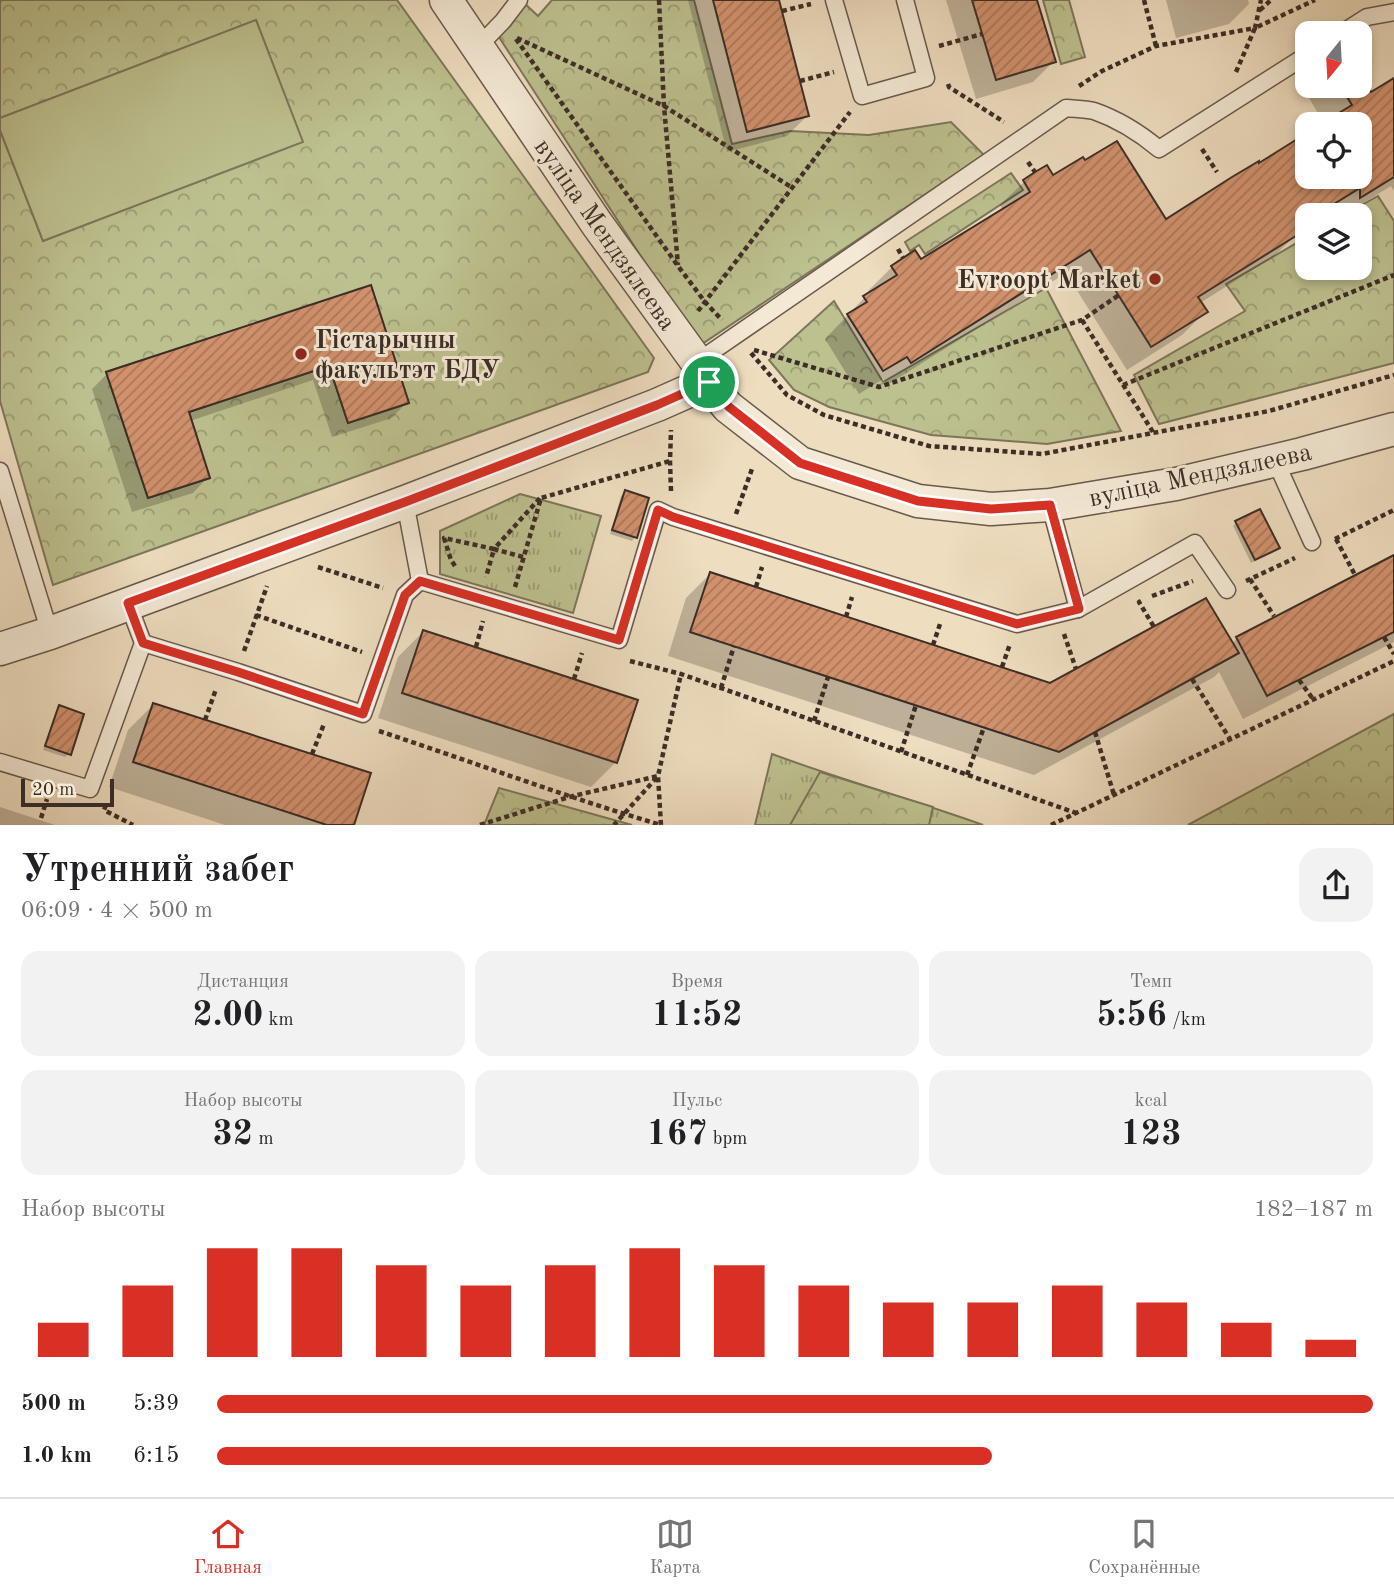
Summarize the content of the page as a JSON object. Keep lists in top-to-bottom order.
{
  "streets": {
    "street": ["вуліца Мендзялеева"]
  },
  "places": ["Evroopt Market", "Гістарычны факультэт БДУ"],
  "scale_bar": "20 m",
  "north": "bottom",
  "page": {
    "scale": "20 m",
    "heading": ["Утренний забег", "06:09 · 4 × 500 m"],
    "stats": [
      ["Дистанция", "2.00 km"],
      ["Время", "11:52"],
      ["Темп", "5:56 /km"],
      ["Набор высоты", "32 m"],
      ["Пульс", "167 bpm"],
      ["kcal", "123"]
    ],
    "chart": ["Набор высоты", "182–187 m"],
    "list": [
      {
        "name": "500 m",
        "note": "5:39"
      },
      {
        "name": "1.0 km",
        "note": "6:15"
      }
    ],
    "tabs": ["Главная", "Карта", "Сохранённые"]
  }
}
